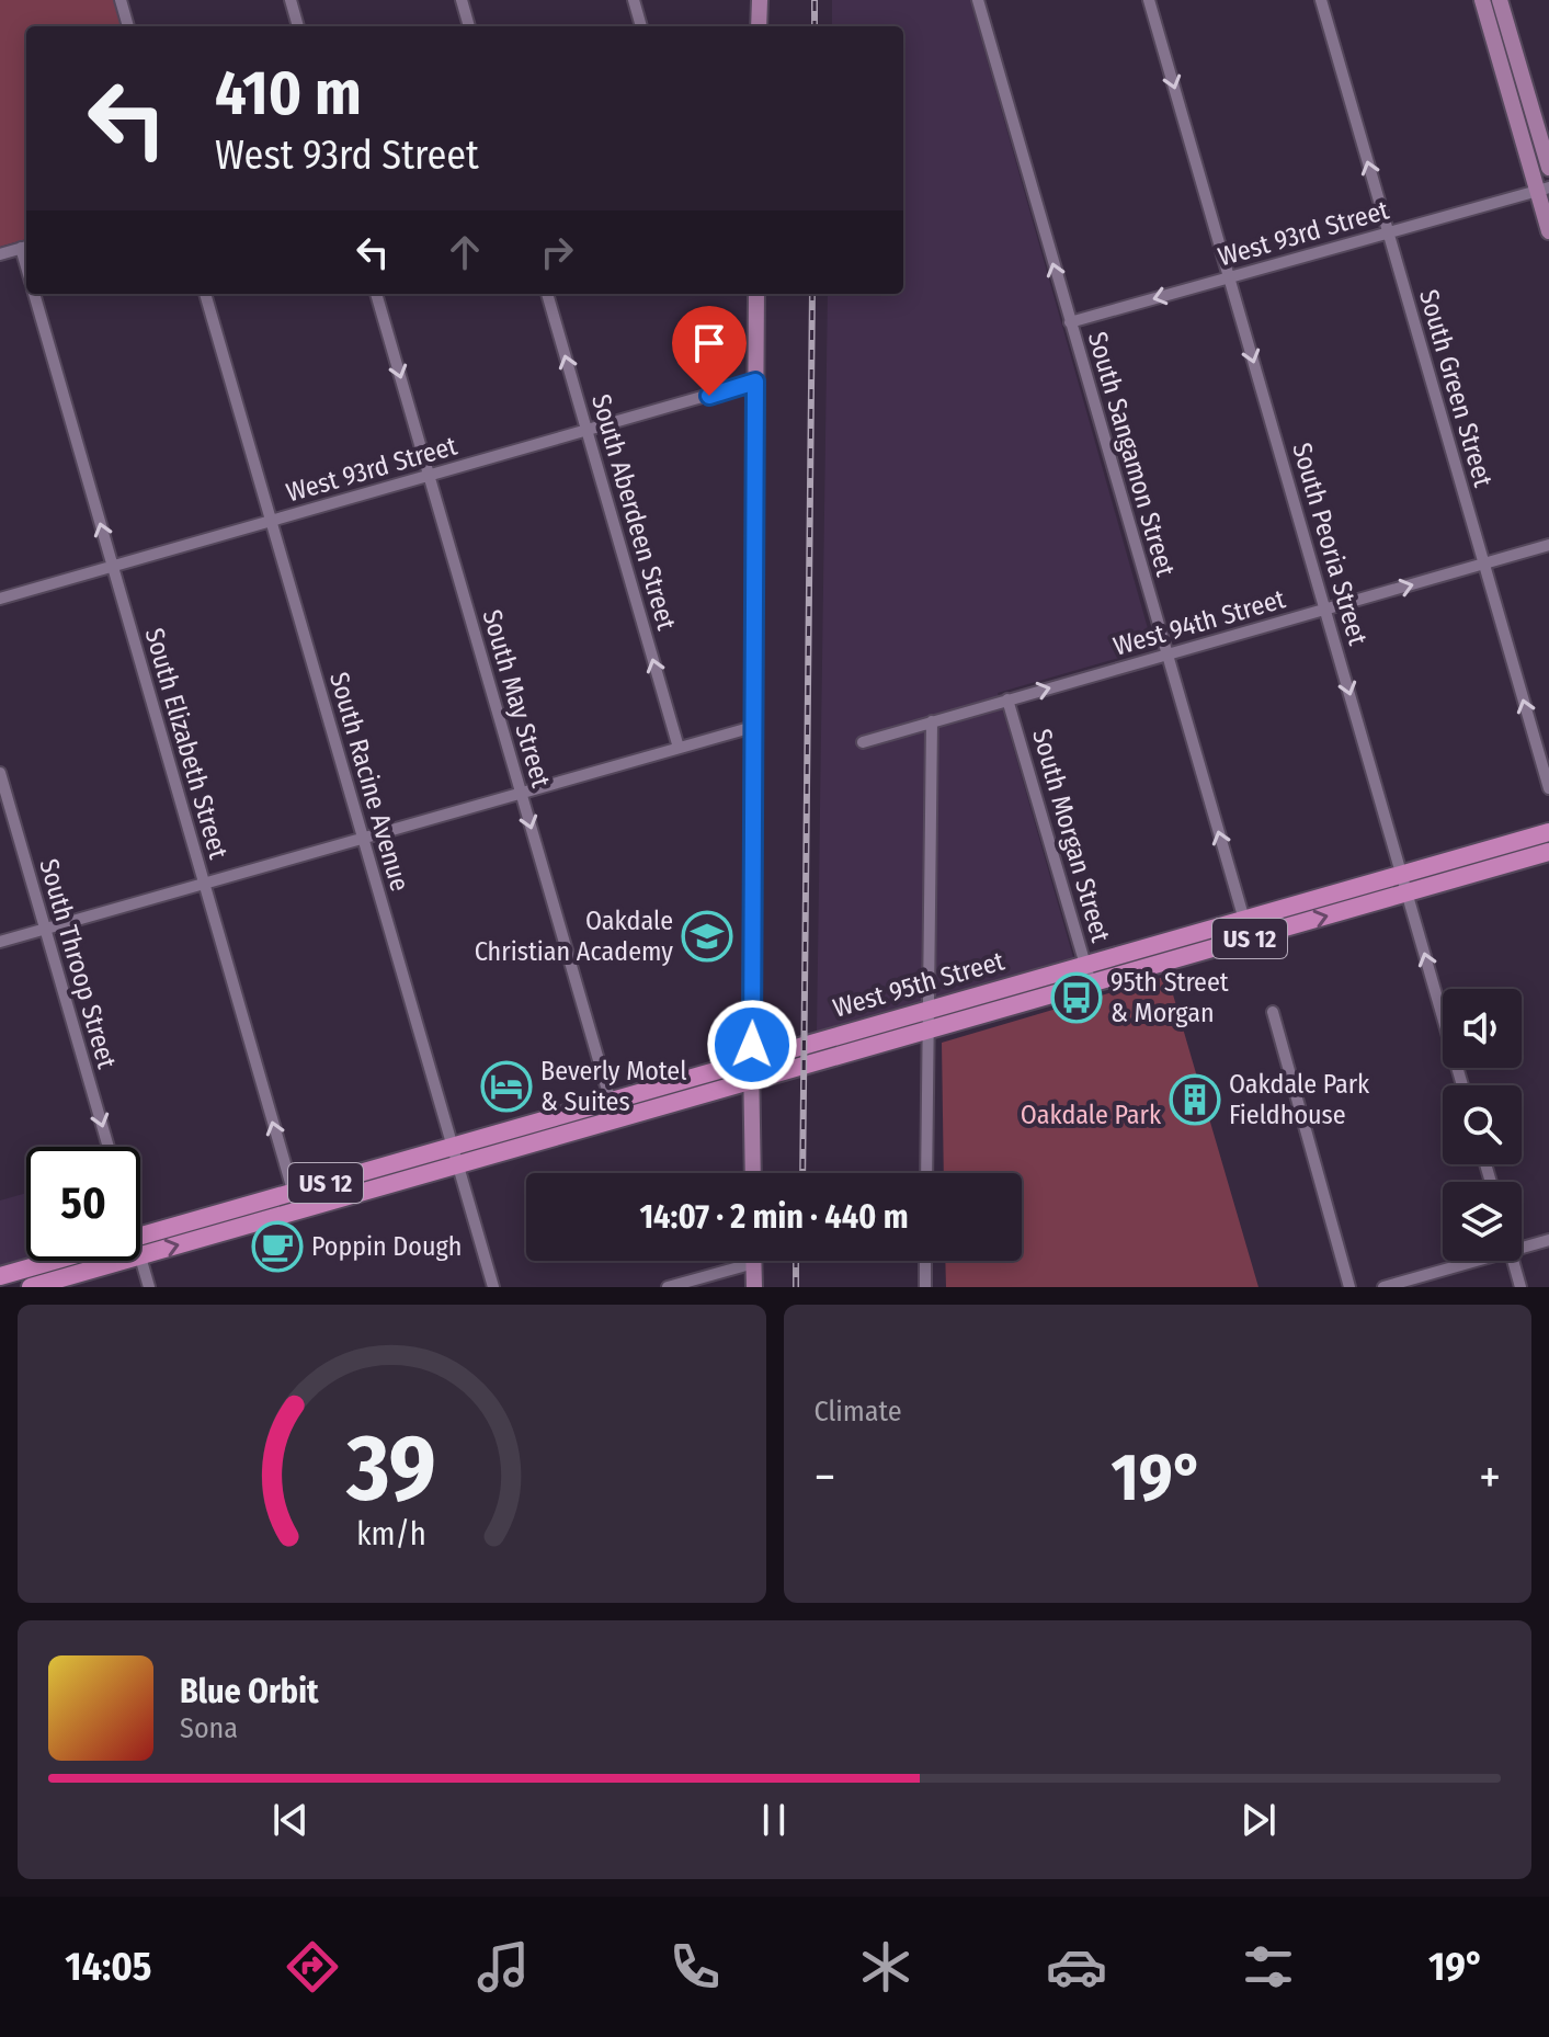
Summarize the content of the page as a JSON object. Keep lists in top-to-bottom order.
{
  "streets": {
    "main road": ["US 12", "West 95th Street"],
    "street": [
      "West 93rd Street",
      "South Green Street",
      "South Sangamon Street",
      "South Aberdeen Street",
      "South Peoria Street",
      "West 94th Street",
      "South May Street",
      "South Elizabeth Street",
      "South Racine Avenue",
      "South Morgan Street",
      "South Throop Street"
    ]
  },
  "crossings": [
    ["West 93rd Street", "South Green Street"],
    ["West 93rd Street", "South Sangamon Street"],
    ["West 93rd Street", "South Aberdeen Street"],
    ["West 93rd Street", "South Peoria Street"],
    ["West 93rd Street", "South May Street"],
    ["West 93rd Street", "South Elizabeth Street"],
    ["West 93rd Street", "South Racine Avenue"],
    ["South Green Street", "West 94th Street"],
    ["South Sangamon Street", "West 94th Street"],
    ["South Sangamon Street", "West 95th Street"],
    ["South Peoria Street", "West 94th Street"],
    ["South Peoria Street", "West 95th Street"],
    ["West 94th Street", "South Morgan Street"],
    ["South May Street", "West 95th Street"],
    ["South Elizabeth Street", "West 95th Street"],
    ["South Racine Avenue", "West 95th Street"],
    ["South Morgan Street", "West 95th Street"]
  ],
  "one_way": [
    "South Green Street",
    "South Sangamon Street",
    "South Aberdeen Street",
    "West 94th Street",
    "South May Street",
    "South Elizabeth Street",
    "South Throop Street"
  ],
  "parks": ["Oakdale Park"],
  "places": {
    "school or university": ["Oakdale Christian Academy"],
    "bus stop": ["95th Street & Morgan"],
    "hotel": ["Beverly Motel & Suites"],
    "building": ["Oakdale Park Fieldhouse"],
    "cafe": ["Poppin Dough"]
  },
  "page": {
    "turn": ["410 m", "West 93rd Street"],
    "limit": "50",
    "trip": "14:07 · 2 min · 440 m",
    "tile": "Climate",
    "heat": ["−", "19°", "+"],
    "song": ["Blue Orbit", "Sona"],
    "tabs": ["14:05", "19°"],
    "gauge": ["39", "km/h"]
  }
}
